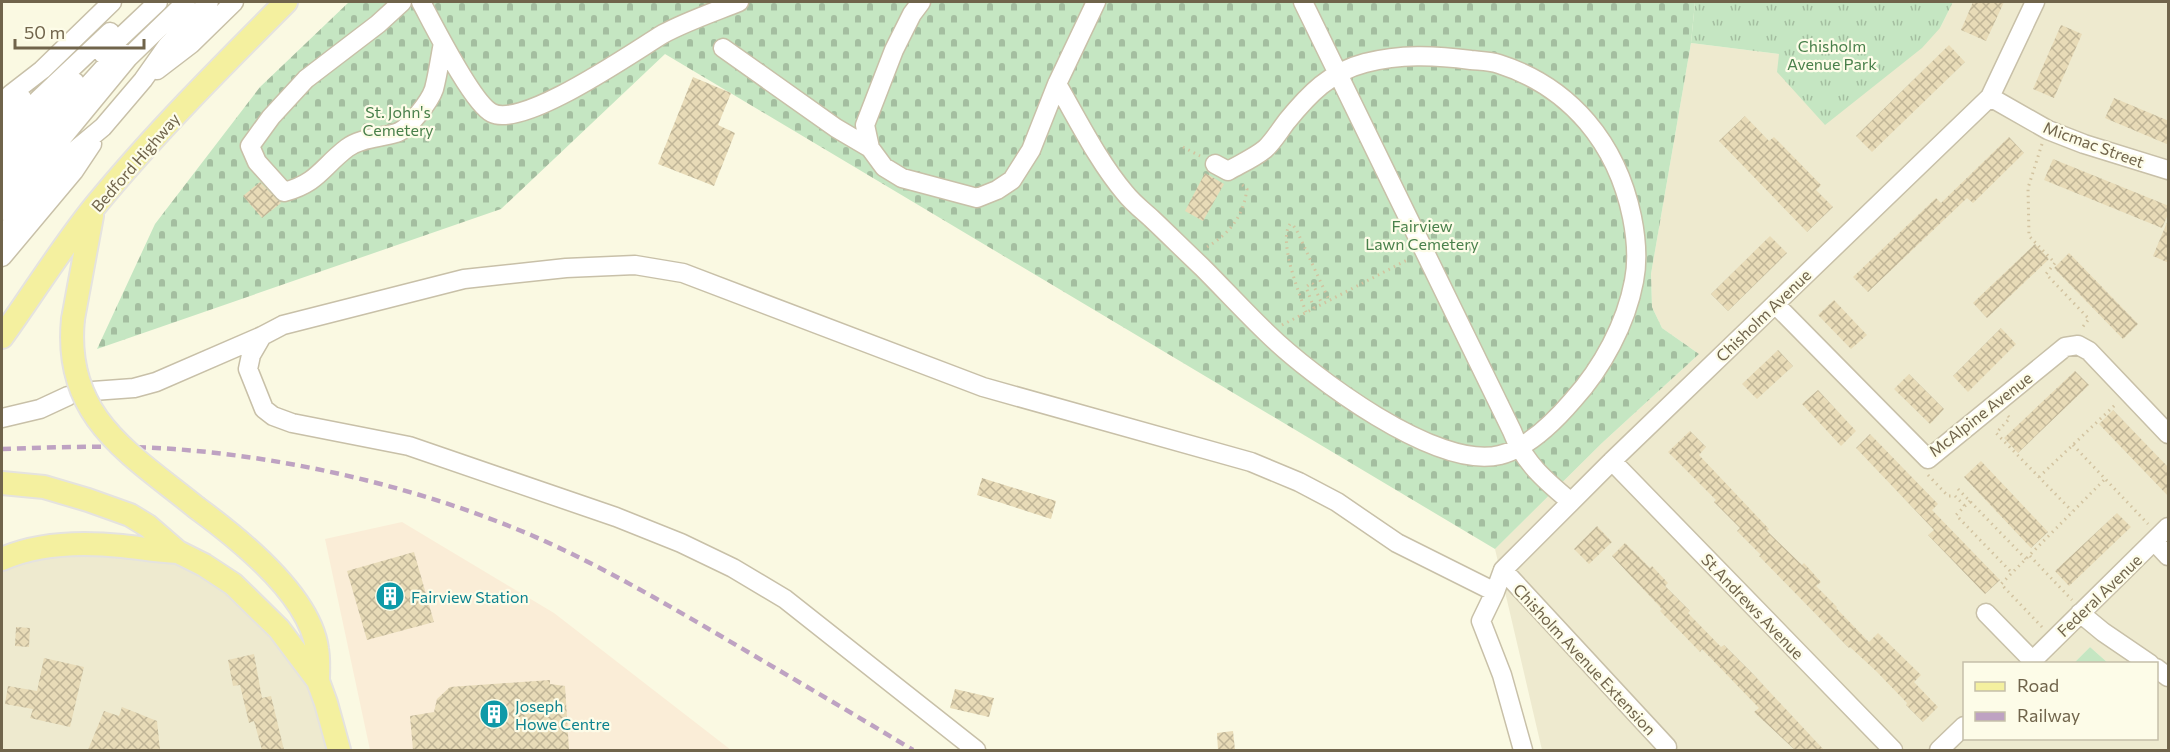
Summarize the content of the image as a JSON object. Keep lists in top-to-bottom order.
{
  "streets": {
    "main road": ["Bedford Highway"],
    "street": [
      "Micmac Street",
      "Chisholm Avenue",
      "McAlpine Avenue",
      "Federal Avenue",
      "St Andrews Avenue",
      "Chisholm Avenue Extension"
    ]
  },
  "crossings": [
    ["Micmac Street", "Chisholm Avenue"],
    ["Chisholm Avenue", "McAlpine Avenue"],
    ["Chisholm Avenue", "St Andrews Avenue"],
    ["Chisholm Avenue", "Chisholm Avenue Extension"]
  ],
  "parks": ["Chisholm Avenue Park", "St. John's Cemetery", "Fairview Lawn Cemetery"],
  "places": {
    "building": ["Fairview Station", "Joseph Howe Centre"]
  },
  "legend": ["Road", "Railway"],
  "scale_bar": "50 m"
}
